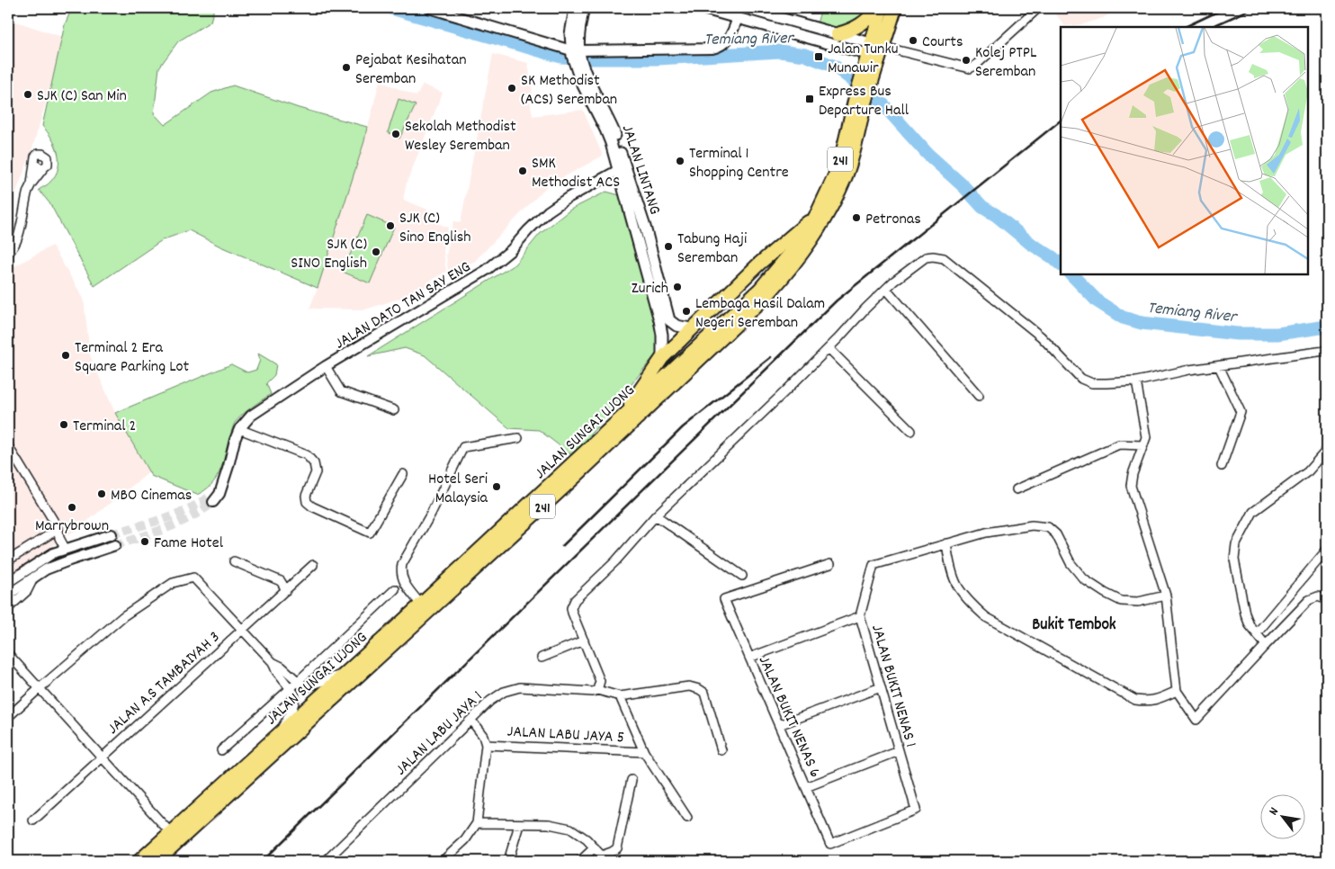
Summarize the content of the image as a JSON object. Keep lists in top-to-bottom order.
{
  "streets": {
    "highway": ["241", "JALAN SUNGAI UJONG"],
    "main road": ["JALAN LINTANG"],
    "street": [
      "JALAN DATO TAN SAY ENG",
      "JALAN A.S TAMBAIYAH 3",
      "JALAN BUKIT NENAS 1",
      "JALAN BUKIT NENAS 6",
      "JALAN LABU JAYA 1",
      "JALAN LABU JAYA 5"
    ]
  },
  "crossings": [
    ["JALAN LINTANG", "JALAN DATO TAN SAY ENG"],
    ["JALAN BUKIT NENAS 1", "JALAN BUKIT NENAS 6"]
  ],
  "districts": ["Bukit Tembok"],
  "water": ["Temiang River"],
  "places": {
    "other": [
      "Courts",
      "Kolej PTPL Seremban",
      "Pejabat Kesihatan Seremban",
      "SK Methodist (ACS) Seremban",
      "SJK (C) San Min",
      "Sekolah Methodist Wesley Seremban",
      "Terminal 1 Shopping Centre",
      "SMK Methodist ACS",
      "Petronas",
      "SJK (C) Sino English",
      "Tabung Haji Seremban",
      "SJK (C) SINO English",
      "Zurich",
      "Lembaga Hasil Dalam Negeri Seremban",
      "Terminal 2 Era Square Parking Lot",
      "Terminal 2",
      "Hotel Seri Malaysia",
      "MBO Cinemas",
      "Marrybrown",
      "Fame Hotel"
    ],
    "transit": ["Jalan Tunku Munawir", "Express Bus Departure Hall"]
  },
  "north": "top left"
}
